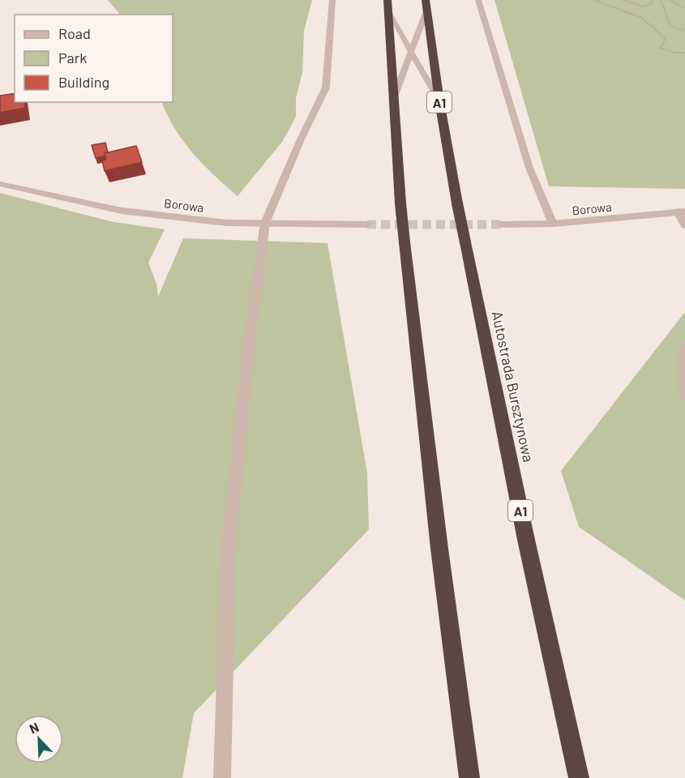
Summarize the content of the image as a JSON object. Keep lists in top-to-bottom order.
{
  "streets": {
    "highway": ["A1", "Autostrada Bursztynowa"],
    "street": ["Borowa"]
  },
  "legend": ["Road", "Park", "Building"],
  "north": "top left"
}
